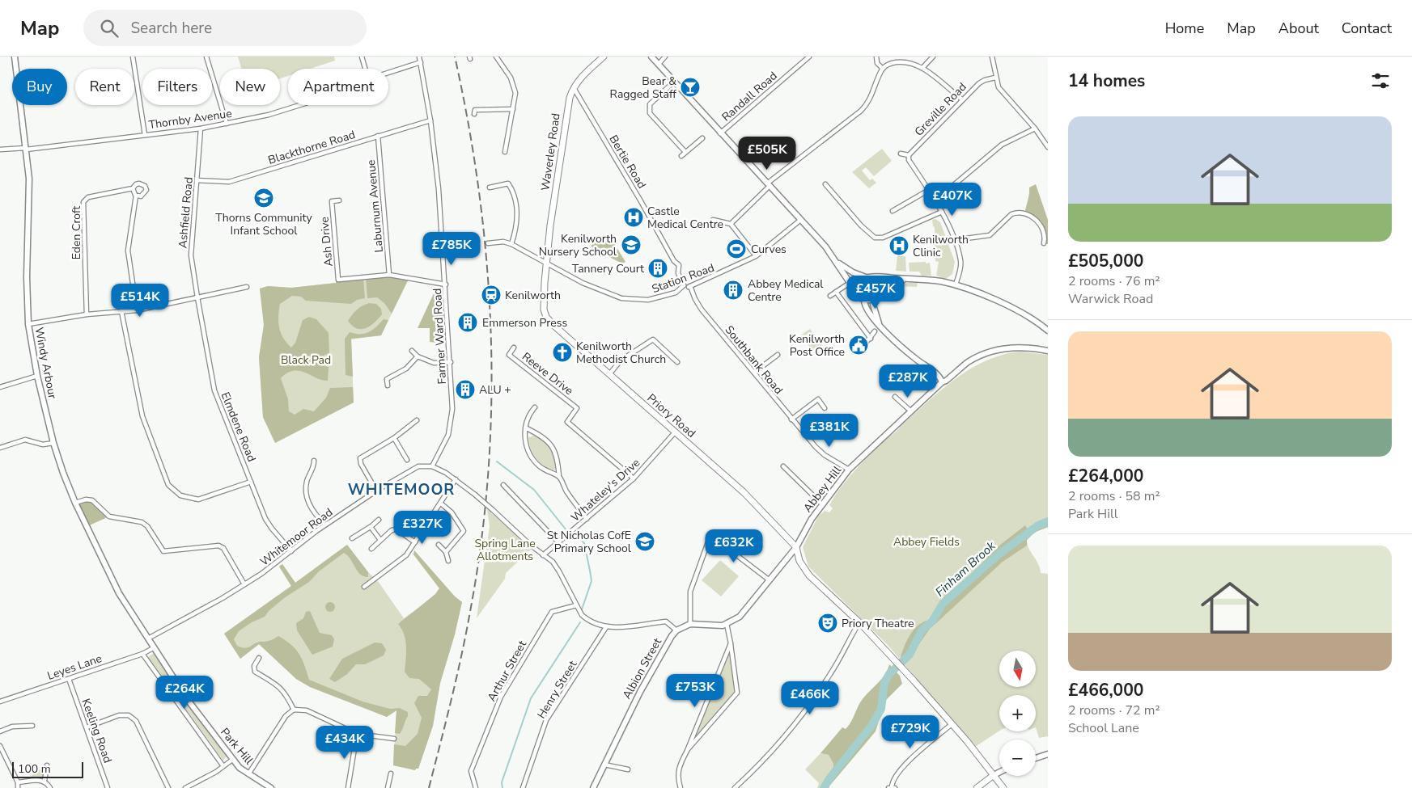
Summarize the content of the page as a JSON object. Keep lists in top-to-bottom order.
{
  "streets": {
    "main road": ["Waverley Road", "Priory Road"],
    "street": [
      "Randall Road",
      "Greville Road",
      "Thornby Avenue",
      "Blackthorne Road",
      "Bertie Road",
      "Laburnum Avenue",
      "Ashfield Road",
      "Eden Croft",
      "Ash Drive",
      "Station Road",
      "Farmer Ward Road",
      "Southbank Road",
      "Windy Arbour",
      "Reeve Drive",
      "Elmdene Road",
      "Abbey Hill",
      "Whateley's Drive",
      "Whitemoor Road",
      "Leyes Lane",
      "Albion Street",
      "Arthur Street",
      "Henry Street",
      "Keeling Road",
      "Park Hill"
    ]
  },
  "crossings": [
    ["Thornby Avenue", "Ashfield Road"],
    ["Thornby Avenue", "Farmer Ward Road"],
    ["Thornby Avenue", "Windy Arbour"],
    ["Blackthorne Road", "Laburnum Avenue"],
    ["Blackthorne Road", "Ashfield Road"],
    ["Blackthorne Road", "Farmer Ward Road"],
    ["Waverley Road", "Bertie Road"],
    ["Waverley Road", "Station Road"],
    ["Waverley Road", "Priory Road"],
    ["Bertie Road", "Station Road"],
    ["Laburnum Avenue", "Ash Drive"],
    ["Ashfield Road", "Elmdene Road"],
    ["Station Road", "Southbank Road"],
    ["Farmer Ward Road", "Whitemoor Road"],
    ["Southbank Road", "Abbey Hill"],
    ["Windy Arbour", "Whitemoor Road"],
    ["Windy Arbour", "Leyes Lane"],
    ["Windy Arbour", "Park Hill"],
    ["Reeve Drive", "Whateley's Drive"],
    ["Priory Road", "Abbey Hill"],
    ["Priory Road", "Whateley's Drive"],
    ["Elmdene Road", "Whitemoor Road"],
    ["Leyes Lane", "Keeling Road"],
    ["Leyes Lane", "Park Hill"]
  ],
  "districts": ["WHITEMOOR"],
  "water": ["Finham Brook"],
  "parks": ["Black Pad", "Abbey Fields", "Spring Lane Allotments"],
  "places": {
    "bar": ["Bear & Ragged Staff"],
    "school or university": ["Thorns Community Infant School", "Kenilworth Nursery School", "St Nicholas CofE Primary School"],
    "hospital": ["Castle Medical Centre", "Kenilworth Clinic"],
    "sports": ["Curves"],
    "building": [
      "Tannery Court",
      "Abbey Medical Centre",
      "Emmerson Press",
      "ALU +"
    ],
    "station": ["Kenilworth"],
    "public building": ["Kenilworth Post Office"],
    "church": ["Kenilworth Methodist Church"],
    "theatre": ["Priory Theatre"]
  },
  "scale_bar": "100 m",
  "north": "bottom",
  "page": {
    "header": "Map",
    "search": "Search here",
    "nav": [
      "Home",
      "Map",
      "About",
      "Contact"
    ],
    "heading": "14 homes",
    "chip": [
      "Buy",
      "Rent",
      "Filters",
      "New",
      "Apartment"
    ],
    "list": [
      {
        "name": "£505,000",
        "note": "2 rooms · 76 m² · Warwick Road"
      },
      {
        "name": "£264,000",
        "note": "2 rooms · 58 m² · Park Hill"
      },
      {
        "name": "£466,000",
        "note": "2 rooms · 72 m² · School Lane"
      }
    ],
    "price": [
      "£505K",
      "£407K",
      "£785K",
      "£457K",
      "£514K",
      "£287K",
      "£381K",
      "£327K",
      "£632K",
      "£753K",
      "£264K",
      "£466K",
      "£729K",
      "£434K"
    ],
    "map_buttons": ["+", "−"],
    "scale": "100 m"
  }
}
